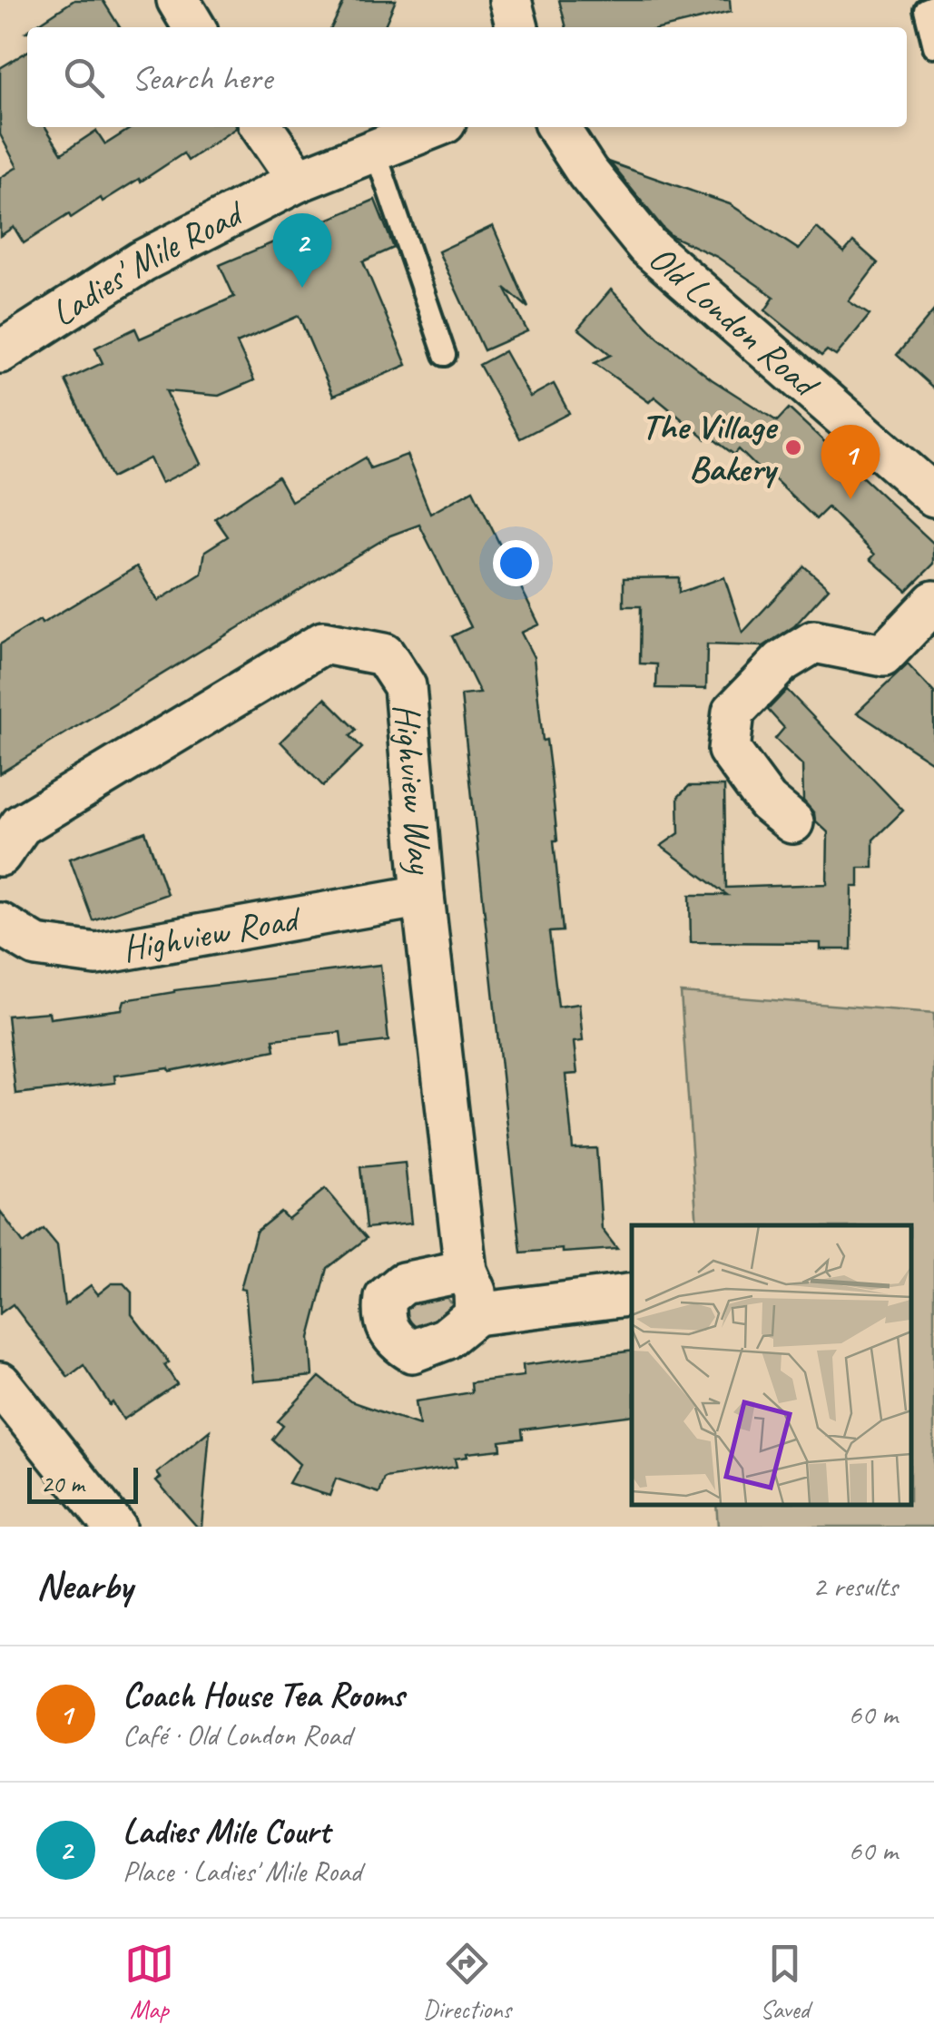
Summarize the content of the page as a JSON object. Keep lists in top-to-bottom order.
{
  "streets": {
    "street": [
      "Ladies' Mile Road",
      "Old London Road",
      "Highview Way",
      "Highview Road"
    ]
  },
  "crossings": [
    ["Highview Way", "Highview Road"]
  ],
  "places": ["The Village Bakery"],
  "scale_bar": "20 m",
  "page": {
    "search": "Search here",
    "pins": ["2", "1"],
    "scale": "20 m",
    "heading": ["Nearby", "2 results"],
    "list": [
      {
        "mark": "1",
        "name": "Coach House Tea Rooms",
        "note": "Café · Old London Road",
        "value": "60 m"
      },
      {
        "mark": "2",
        "name": "Ladies Mile Court",
        "note": "Place · Ladies' Mile Road",
        "value": "60 m"
      }
    ],
    "nav": ["Map", "Directions", "Saved"]
  }
}
